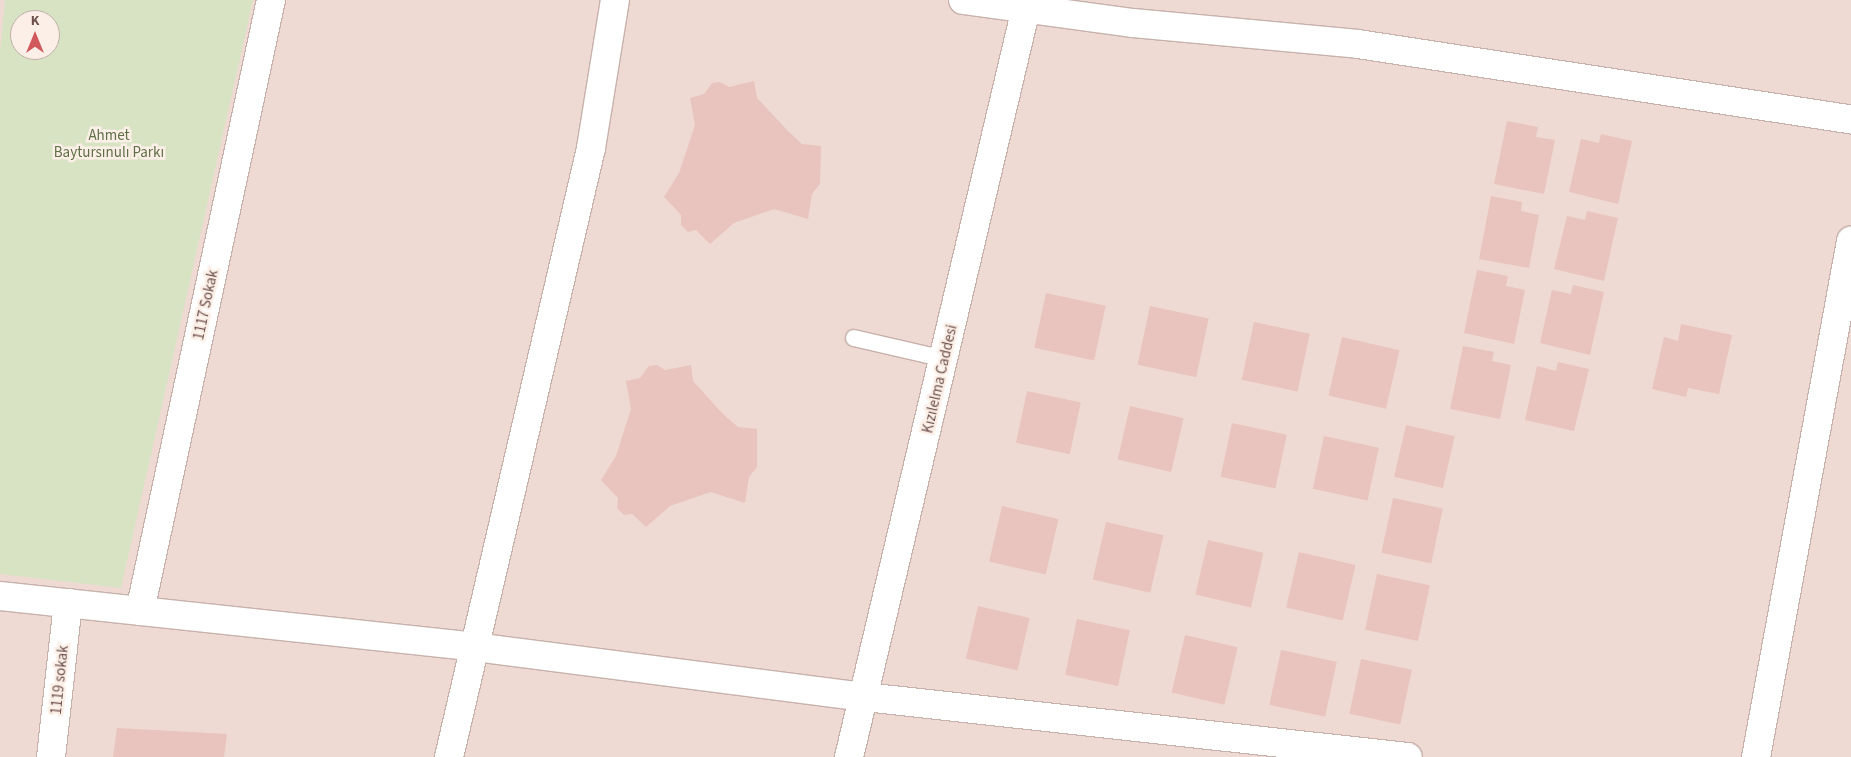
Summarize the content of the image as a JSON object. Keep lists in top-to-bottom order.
{
  "streets": {
    "street": ["1117 Sokak", "Kızılelma Caddesi", "1119 sokak"]
  },
  "parks": ["Ahmet Baytursınulı Parkı"],
  "north": "top"
}
